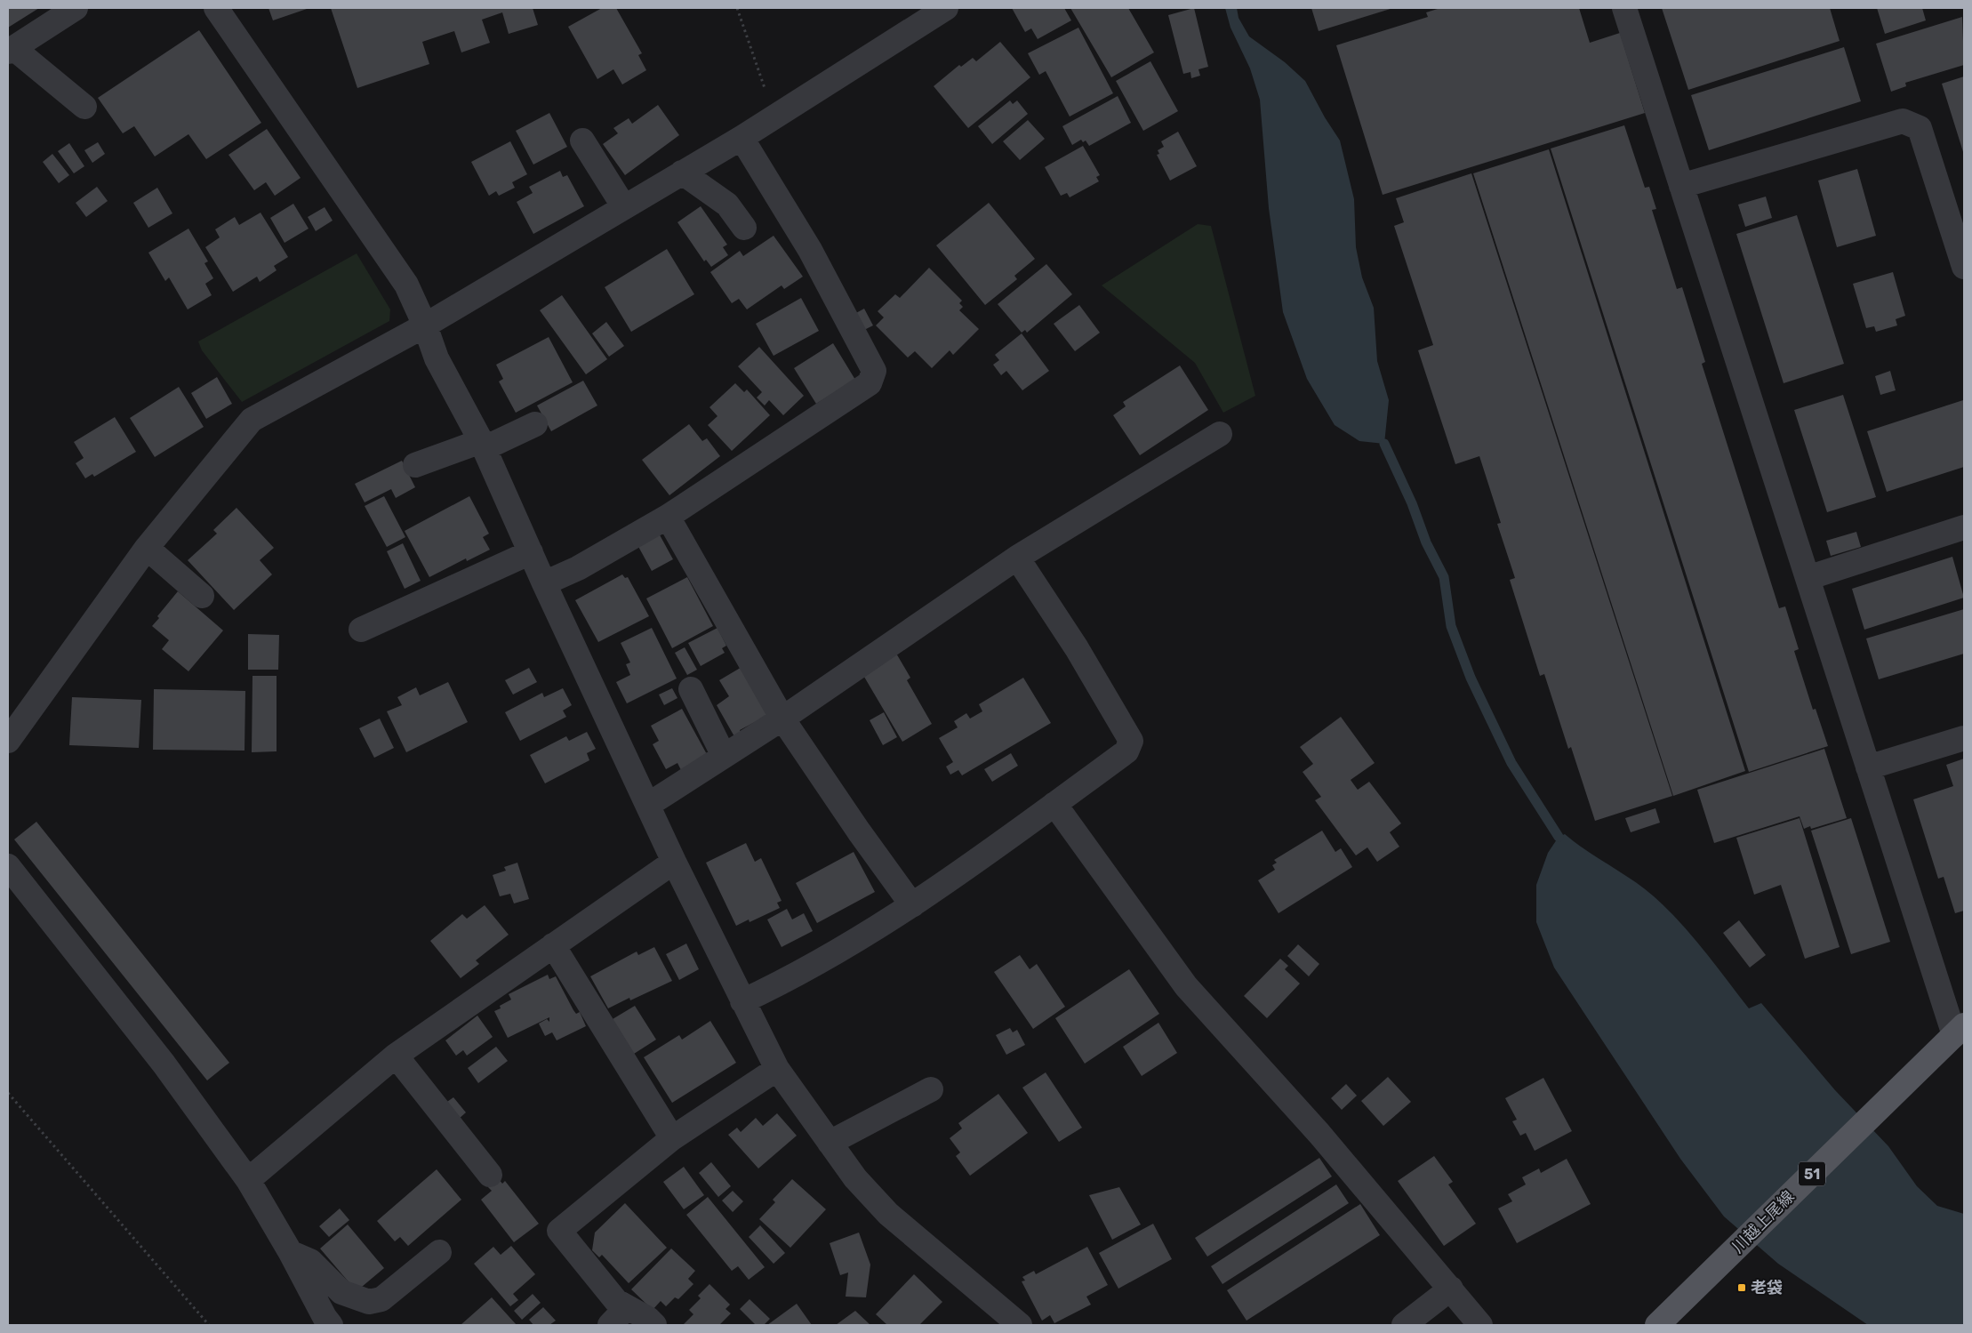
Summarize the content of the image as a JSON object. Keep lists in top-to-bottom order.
{
  "streets": {
    "main road": ["51", "川越上尾線"]
  },
  "places": {
    "transit": ["老袋"]
  }
}
